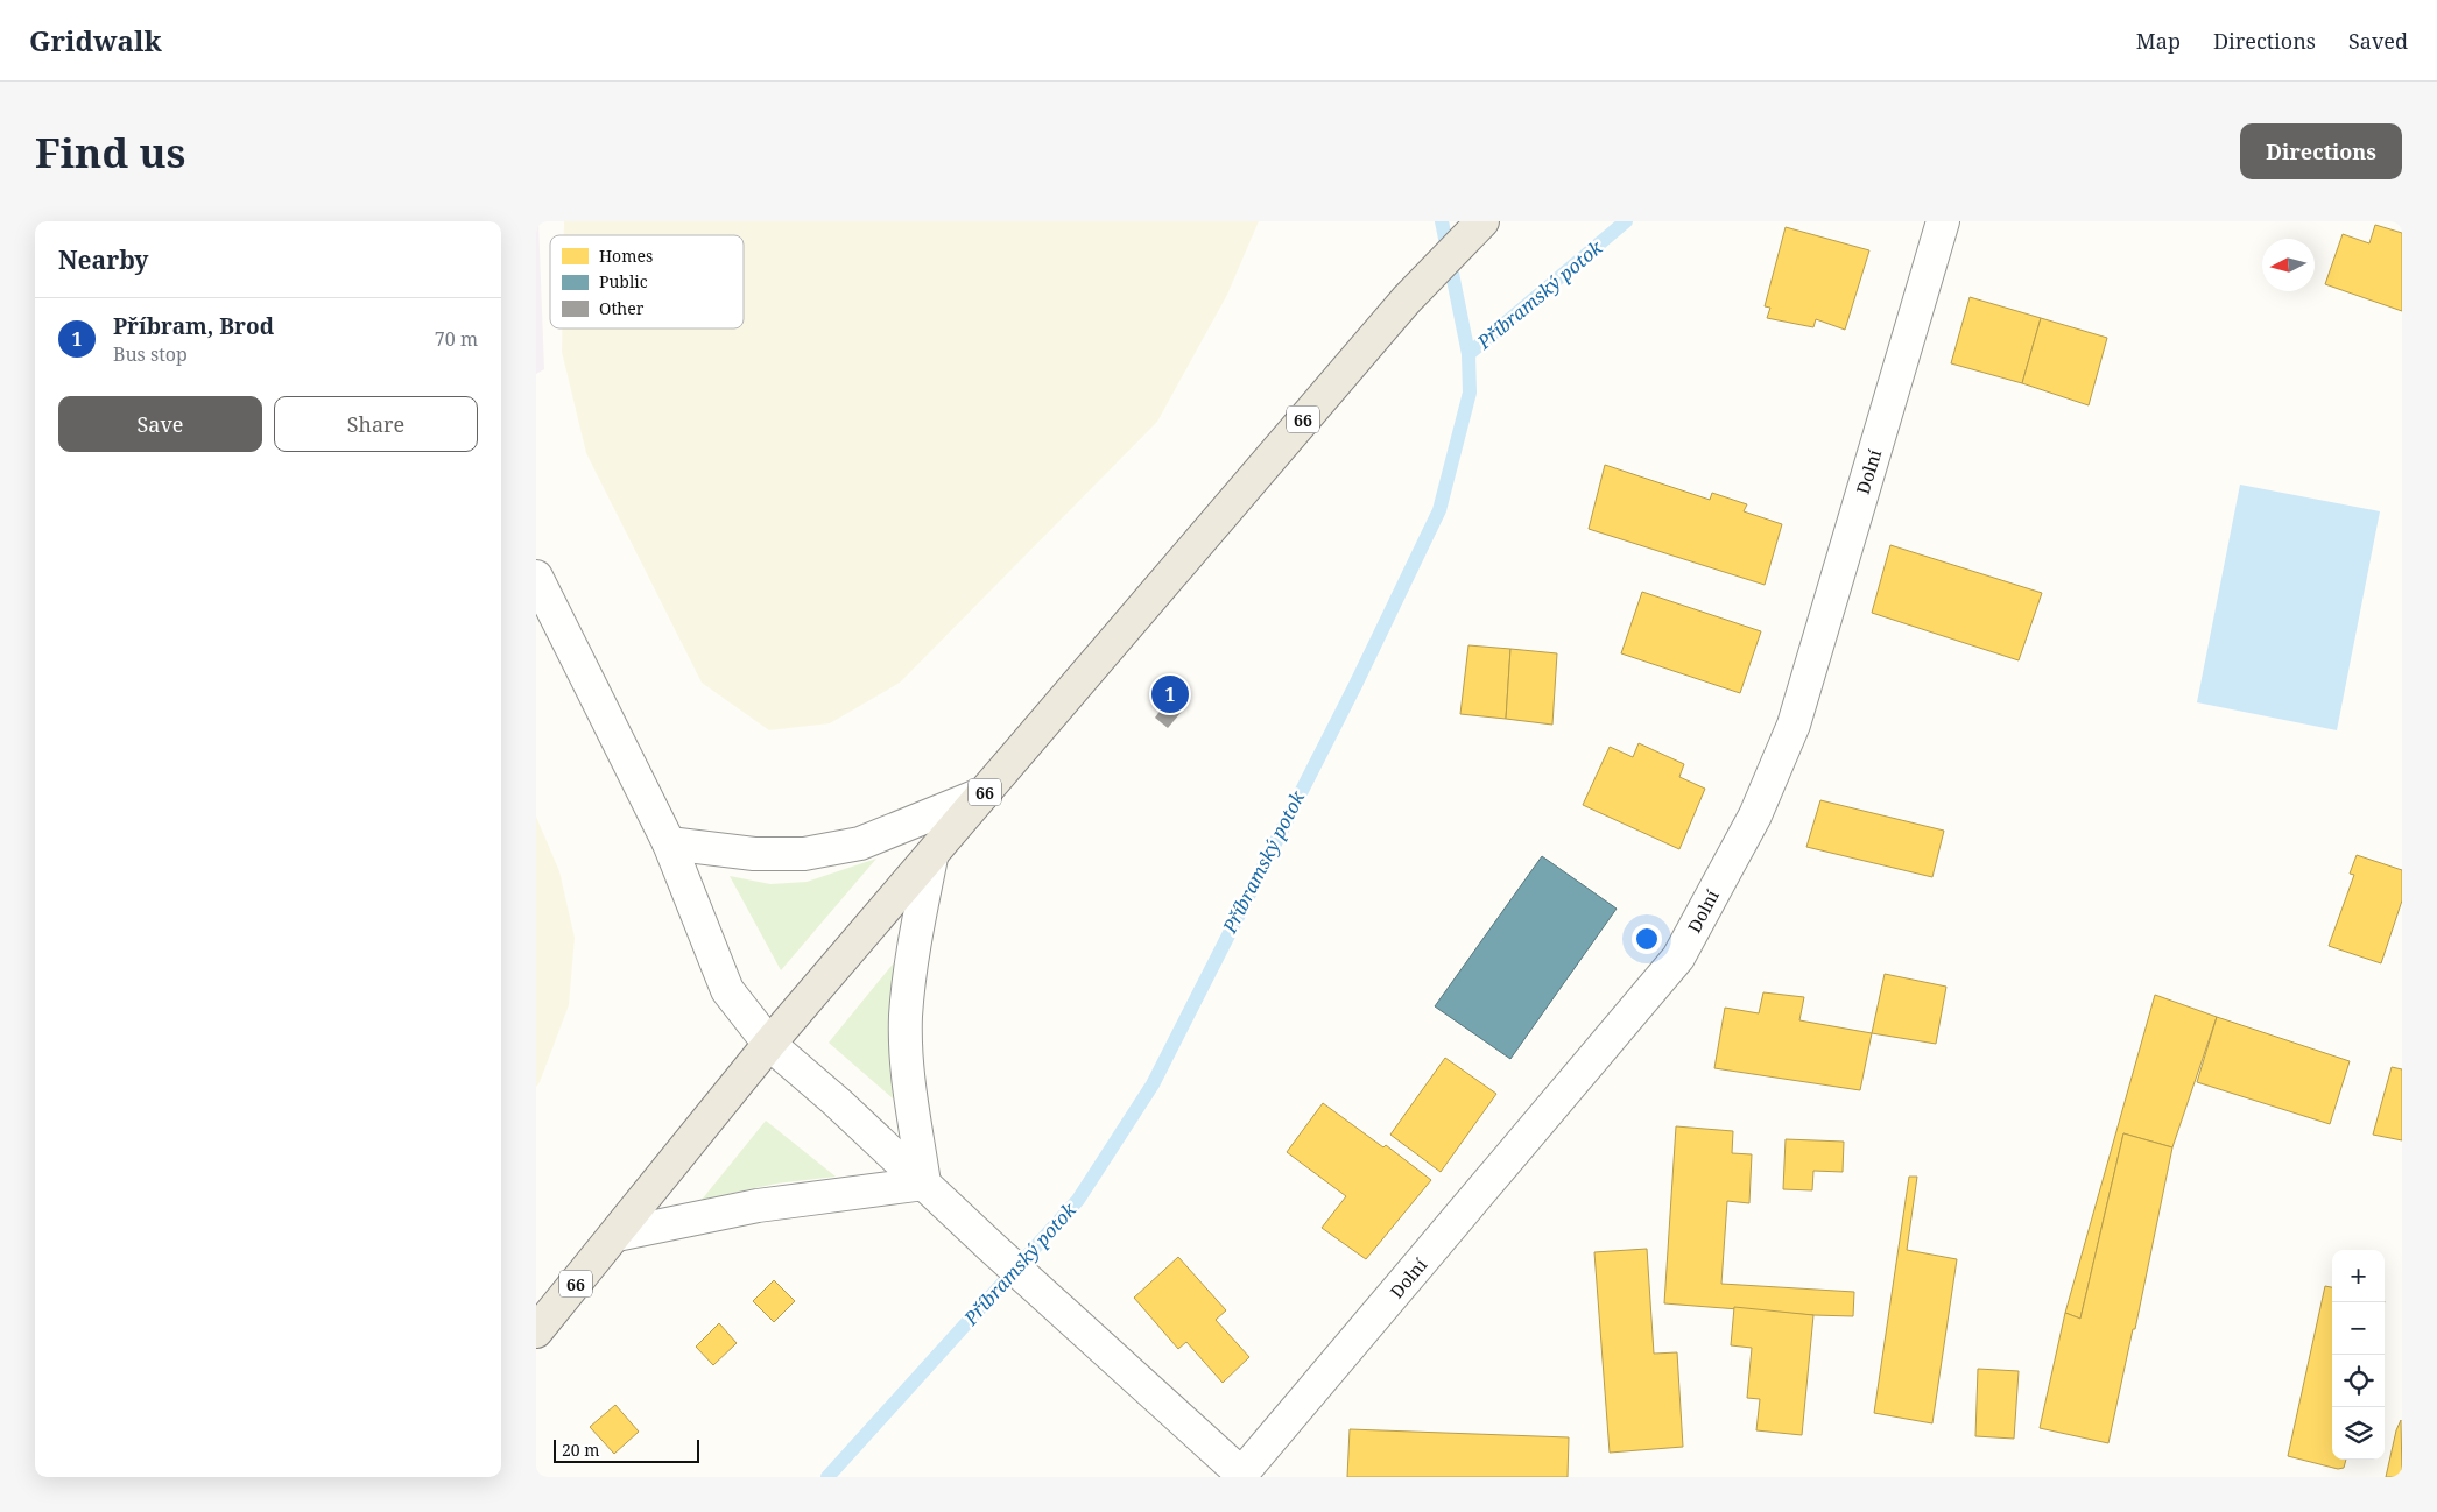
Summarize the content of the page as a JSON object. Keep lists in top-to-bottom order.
{
  "streets": {
    "main road": ["66"],
    "street": ["Dolní"]
  },
  "water": ["Příbramský potok"],
  "legend": ["Homes", "Public", "Other"],
  "scale_bar": "20 m",
  "north": "left",
  "page": {
    "header": "Gridwalk",
    "nav": ["Map", "Directions", "Saved"],
    "buttons": [
      "Directions",
      ["Save", "Share"]
    ],
    "title": "Find us",
    "heading": "Nearby",
    "list": [
      {
        "mark": "1",
        "name": "Příbram, Brod",
        "note": "Bus stop",
        "value": "70 m"
      }
    ],
    "pins": "1",
    "map_buttons": ["+", "−"],
    "scale": "20 m"
  }
}
